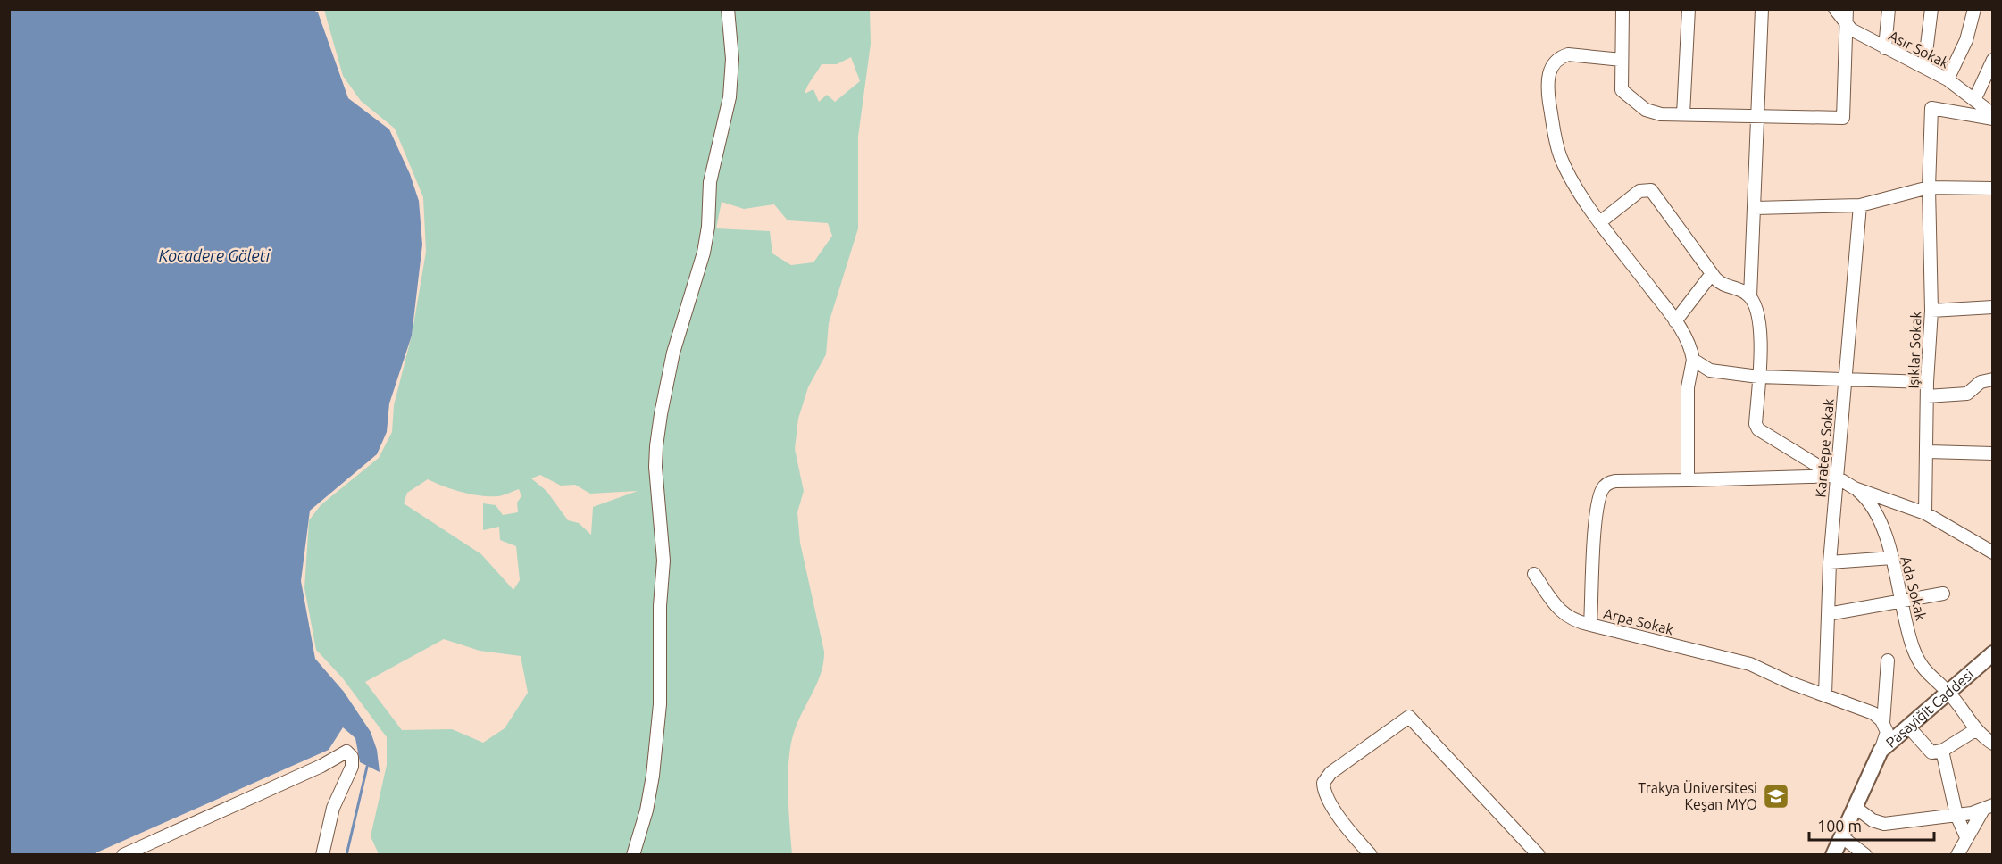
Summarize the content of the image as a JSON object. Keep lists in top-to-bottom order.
{
  "streets": {
    "main road": ["Paşayiğit Caddesi"],
    "street": [
      "Asır Sokak",
      "Işıklar Sokak",
      "Karatepe Sokak",
      "Ada Sokak",
      "Arpa Sokak"
    ]
  },
  "crossings": [
    ["Karatepe Sokak", "Arpa Sokak"],
    ["Ada Sokak", "Paşayiğit Caddesi"]
  ],
  "water": ["Kocadere Göleti"],
  "places": {
    "school or university": ["Trakya Üniversitesi Keşan MYO"]
  },
  "scale_bar": "100 m"
}
